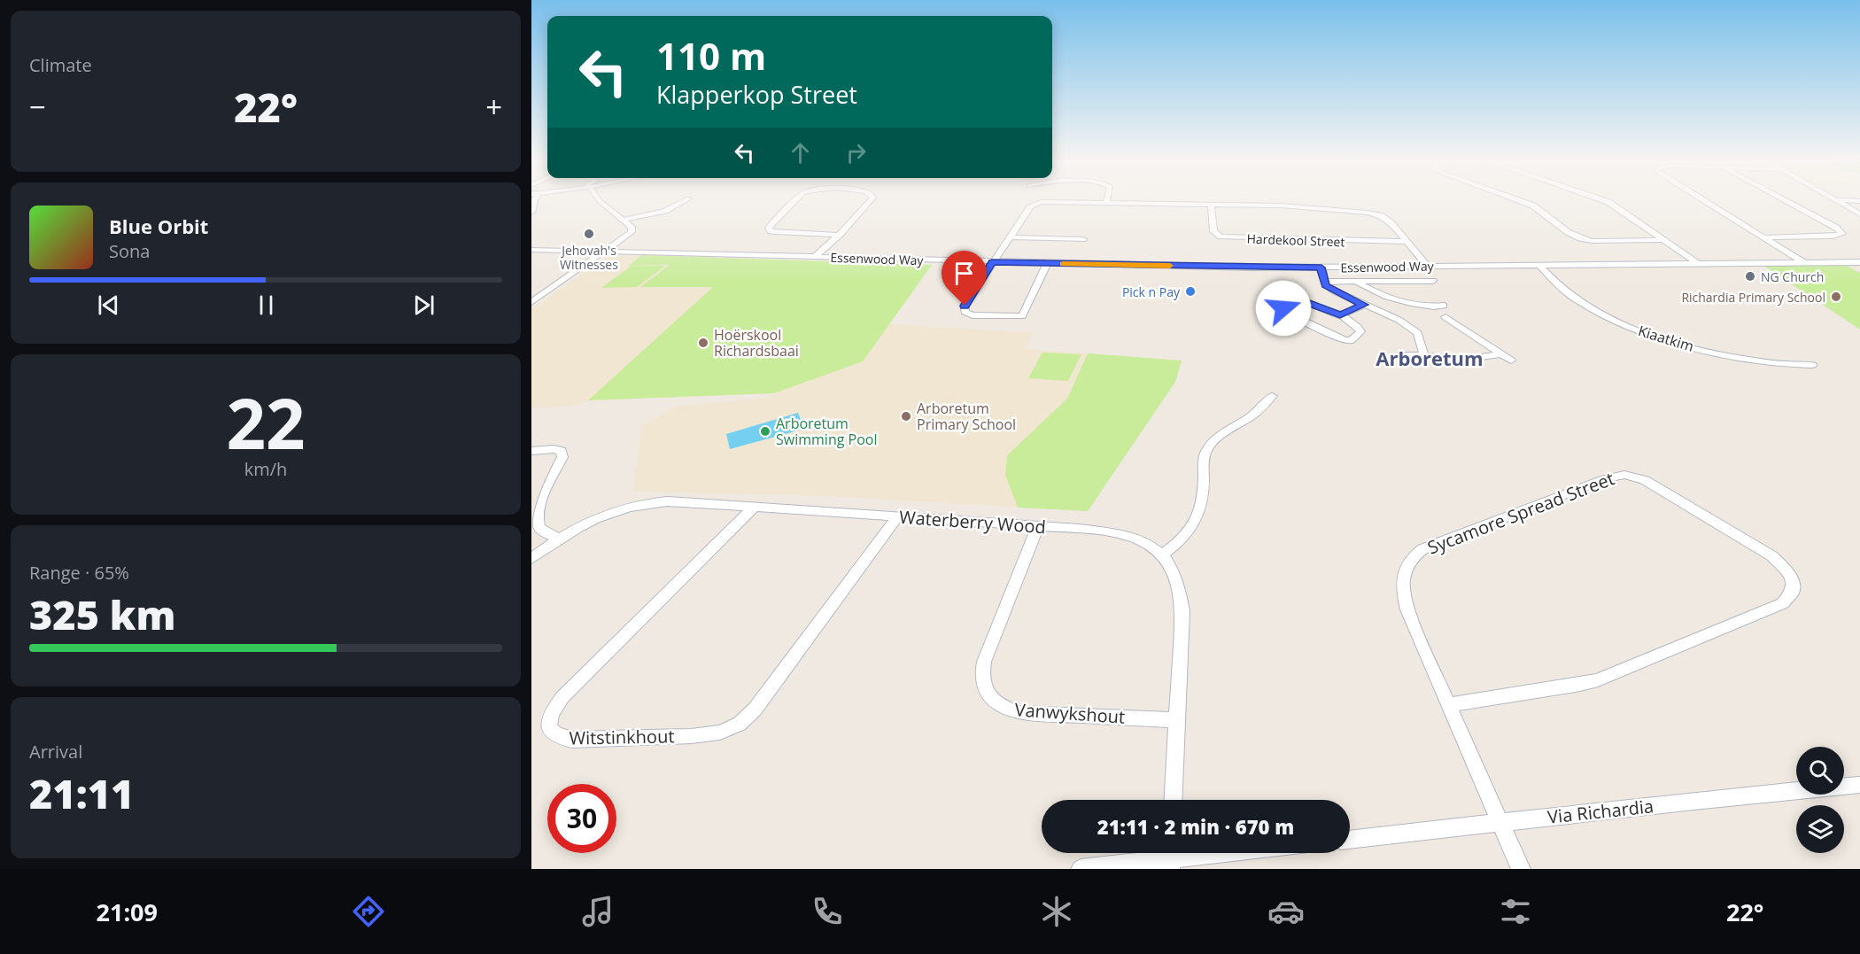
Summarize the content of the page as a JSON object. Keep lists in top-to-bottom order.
{
  "streets": {
    "street": [
      "Hardekool Street",
      "Essenwood Way",
      "Kiaatkim",
      "Sycamore Spread Street",
      "Waterberry Wood",
      "Vanwykshout",
      "Witstinkhout",
      "Via Richardia"
    ]
  },
  "crossings": [
    ["Essenwood Way", "Kiaatkim"],
    ["Sycamore Spread Street", "Via Richardia"],
    ["Waterberry Wood", "Vanwykshout"],
    ["Waterberry Wood", "Witstinkhout"]
  ],
  "districts": ["Arboretum"],
  "places": [
    "Jehovah's Witnesses",
    "NG Church",
    "Pick n Pay",
    "Richardia Primary School",
    "Hoërskool Richardsbaai",
    "Arboretum Primary School",
    "Arboretum Swimming Pool"
  ],
  "page": {
    "tile": [
      "Climate",
      ["22", "km/h"],
      ["Range · 65%", "325 km"],
      ["Arrival", "21:11"]
    ],
    "turn": ["110 m", "Klapperkop Street"],
    "heat": ["−", "22°", "+"],
    "song": ["Blue Orbit", "Sona"],
    "limit": "30",
    "trip": "21:11 · 2 min · 670 m",
    "tabs": ["21:09", "22°"]
  }
}
